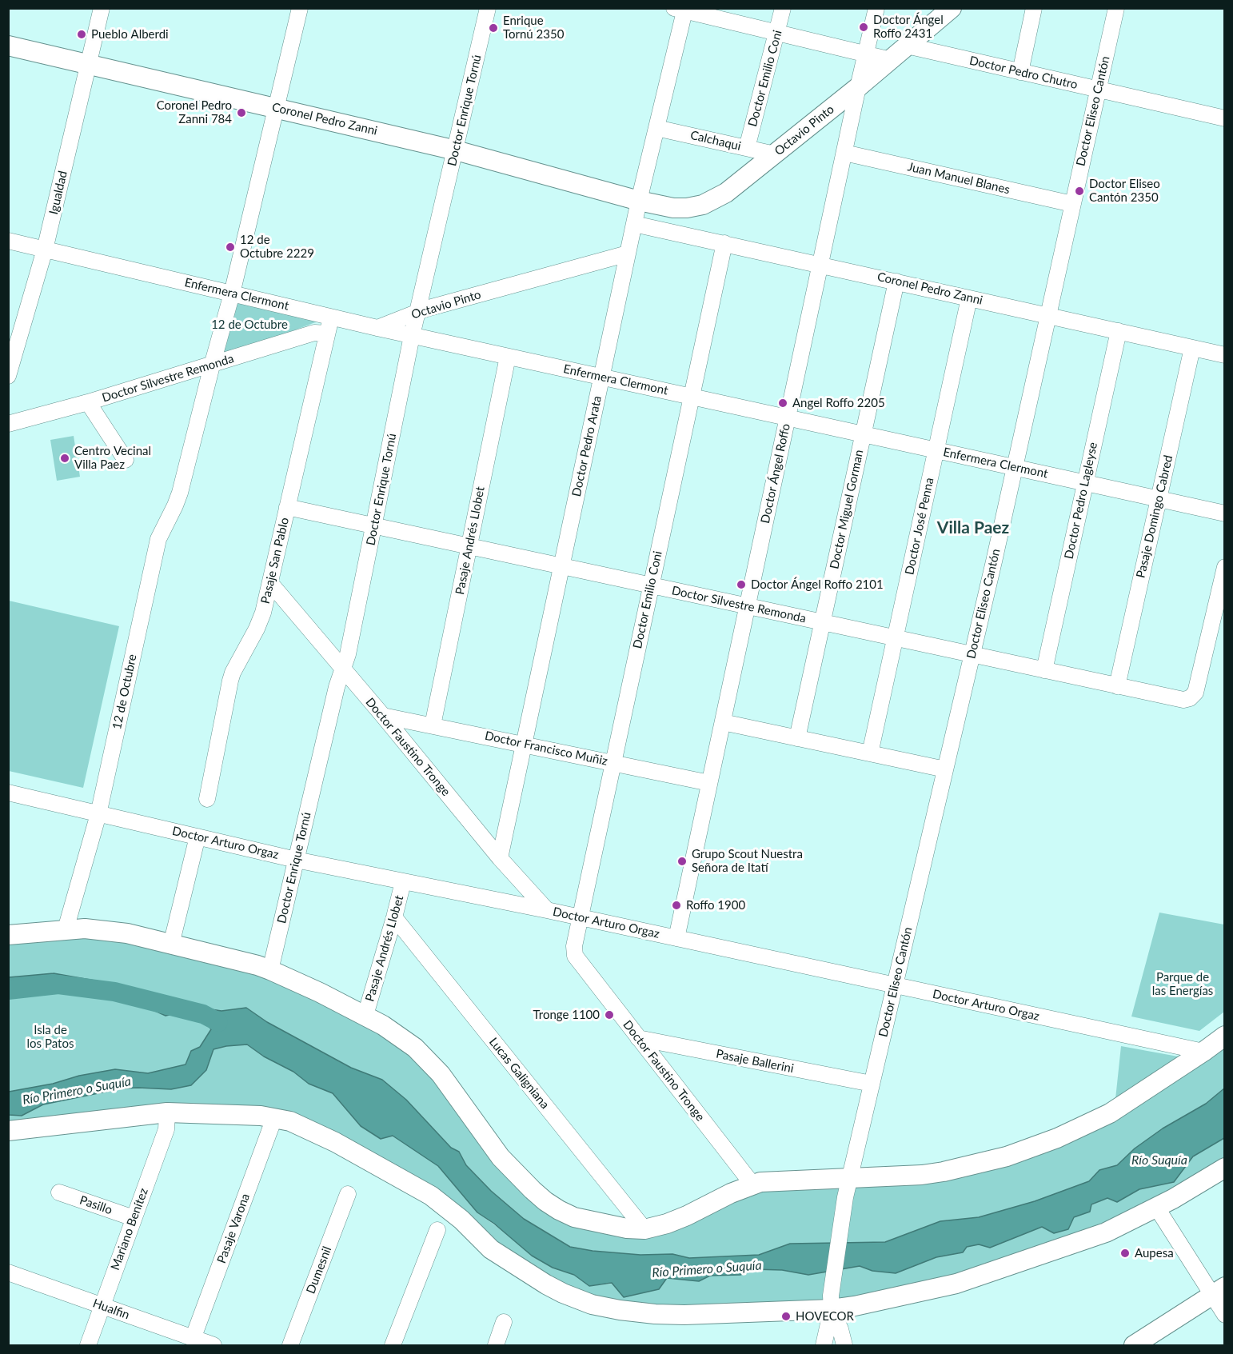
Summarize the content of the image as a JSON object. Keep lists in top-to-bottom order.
{
  "streets": {
    "main road": ["Coronel Pedro Zanni", "Octavio Pinto"],
    "street": [
      "Doctor Pedro Chutro",
      "Doctor Emilio Coni",
      "Doctor Enrique Tornú",
      "Doctor Eliseo Cantón",
      "Calchaqui",
      "Juan Manuel Blanes",
      "Igualdad",
      "Enfermera Clermont",
      "Doctor Silvestre Remonda",
      "Doctor Pedro Arata",
      "Doctor Ángel Roffo",
      "Doctor Pedro Lagleyse",
      "Doctor Miguel Gorman",
      "Pasaje Domingo Cabred",
      "Doctor José Penna",
      "Pasaje Andrés Llobet",
      "Pasaje San Pablo",
      "12 de Octubre",
      "Doctor Faustino Tronge",
      "Doctor Francisco Muñiz",
      "Doctor Arturo Orgaz",
      "Pasaje Ballerini",
      "Lucas Galigniana",
      "Pasillo",
      "Pasaje Varona",
      "Mariano Benítez",
      "Dumesnil",
      "Hualfin"
    ]
  },
  "crossings": [
    ["Doctor Pedro Chutro", "Doctor Eliseo Cantón"],
    ["Doctor Pedro Chutro", "Octavio Pinto"],
    ["Doctor Emilio Coni", "Coronel Pedro Zanni"],
    ["Doctor Emilio Coni", "Calchaqui"],
    ["Doctor Emilio Coni", "Enfermera Clermont"],
    ["Doctor Emilio Coni", "Doctor Silvestre Remonda"],
    ["Doctor Emilio Coni", "Doctor Faustino Tronge"],
    ["Doctor Emilio Coni", "Doctor Francisco Muñiz"],
    ["Doctor Emilio Coni", "Doctor Arturo Orgaz"],
    ["Doctor Enrique Tornú", "Coronel Pedro Zanni"],
    ["Doctor Enrique Tornú", "Octavio Pinto"],
    ["Doctor Enrique Tornú", "Enfermera Clermont"],
    ["Doctor Enrique Tornú", "Doctor Silvestre Remonda"],
    ["Doctor Enrique Tornú", "Doctor Faustino Tronge"],
    ["Doctor Enrique Tornú", "Doctor Arturo Orgaz"],
    ["Doctor Eliseo Cantón", "Coronel Pedro Zanni"],
    ["Doctor Eliseo Cantón", "Juan Manuel Blanes"],
    ["Doctor Eliseo Cantón", "Enfermera Clermont"],
    ["Doctor Eliseo Cantón", "Doctor Silvestre Remonda"],
    ["Doctor Eliseo Cantón", "Doctor Arturo Orgaz"],
    ["Doctor Eliseo Cantón", "Pasaje Ballerini"],
    ["Coronel Pedro Zanni", "Octavio Pinto"],
    ["Coronel Pedro Zanni", "Igualdad"],
    ["Coronel Pedro Zanni", "Doctor Pedro Arata"],
    ["Coronel Pedro Zanni", "Doctor Ángel Roffo"],
    ["Coronel Pedro Zanni", "Doctor Pedro Lagleyse"],
    ["Coronel Pedro Zanni", "Doctor Miguel Gorman"],
    ["Coronel Pedro Zanni", "Pasaje Domingo Cabred"],
    ["Coronel Pedro Zanni", "Doctor José Penna"],
    ["Coronel Pedro Zanni", "12 de Octubre"],
    ["Octavio Pinto", "Calchaqui"],
    ["Octavio Pinto", "Enfermera Clermont"],
    ["Octavio Pinto", "Doctor Pedro Arata"],
    ["Octavio Pinto", "Doctor Ángel Roffo"],
    ["Calchaqui", "Doctor Pedro Arata"],
    ["Juan Manuel Blanes", "Doctor Ángel Roffo"],
    ["Igualdad", "Enfermera Clermont"],
    ["Enfermera Clermont", "Doctor Pedro Arata"],
    ["Enfermera Clermont", "Doctor Ángel Roffo"],
    ["Enfermera Clermont", "Doctor Pedro Lagleyse"],
    ["Enfermera Clermont", "Doctor Miguel Gorman"],
    ["Enfermera Clermont", "Pasaje Domingo Cabred"],
    ["Enfermera Clermont", "Doctor José Penna"],
    ["Enfermera Clermont", "Pasaje Andrés Llobet"],
    ["Enfermera Clermont", "Pasaje San Pablo"],
    ["Enfermera Clermont", "12 de Octubre"],
    ["Doctor Silvestre Remonda", "Doctor Pedro Arata"],
    ["Doctor Silvestre Remonda", "Doctor Ángel Roffo"],
    ["Doctor Silvestre Remonda", "Doctor Pedro Lagleyse"],
    ["Doctor Silvestre Remonda", "Doctor Miguel Gorman"],
    ["Doctor Silvestre Remonda", "Pasaje Domingo Cabred"],
    ["Doctor Silvestre Remonda", "Doctor José Penna"],
    ["Doctor Silvestre Remonda", "Pasaje Andrés Llobet"],
    ["Doctor Silvestre Remonda", "Pasaje San Pablo"],
    ["Doctor Silvestre Remonda", "12 de Octubre"],
    ["Doctor Pedro Arata", "Doctor Faustino Tronge"],
    ["Doctor Pedro Arata", "Doctor Francisco Muñiz"],
    ["Doctor Ángel Roffo", "Doctor Francisco Muñiz"],
    ["Doctor Ángel Roffo", "Doctor Arturo Orgaz"],
    ["Pasaje Andrés Llobet", "Doctor Francisco Muñiz"],
    ["Pasaje Andrés Llobet", "Doctor Arturo Orgaz"],
    ["Pasaje Andrés Llobet", "Lucas Galigniana"],
    ["Pasaje San Pablo", "Doctor Faustino Tronge"],
    ["12 de Octubre", "Doctor Arturo Orgaz"],
    ["Doctor Faustino Tronge", "Doctor Francisco Muñiz"],
    ["Doctor Faustino Tronge", "Doctor Arturo Orgaz"],
    ["Doctor Faustino Tronge", "Pasaje Ballerini"],
    ["Pasillo", "Mariano Benítez"],
    ["Pasaje Varona", "Hualfin"],
    ["Mariano Benítez", "Hualfin"]
  ],
  "districts": ["Villa Paez"],
  "water": ["Río Primero o Suquía", "Río Suquía"],
  "parks": ["12 de Octubre", "Parque de las Energías", "Isla de los Patos"],
  "places": [
    "Doctor Ángel Roffo 2431",
    "Enrique Tornú 2350",
    "Pueblo Alberdi",
    "Coronel Pedro Zanni 784",
    "Doctor Eliseo Cantón 2350",
    "12 de Octubre 2229",
    "Angel Roffo 2205",
    "Centro Vecinal Villa Paez",
    "Doctor Ángel Roffo 2101",
    "Grupo Scout Nuestra Señora de Itatí",
    "Roffo 1900",
    "Tronge 1100",
    "Aupesa",
    "HOVECOR"
  ]
}
